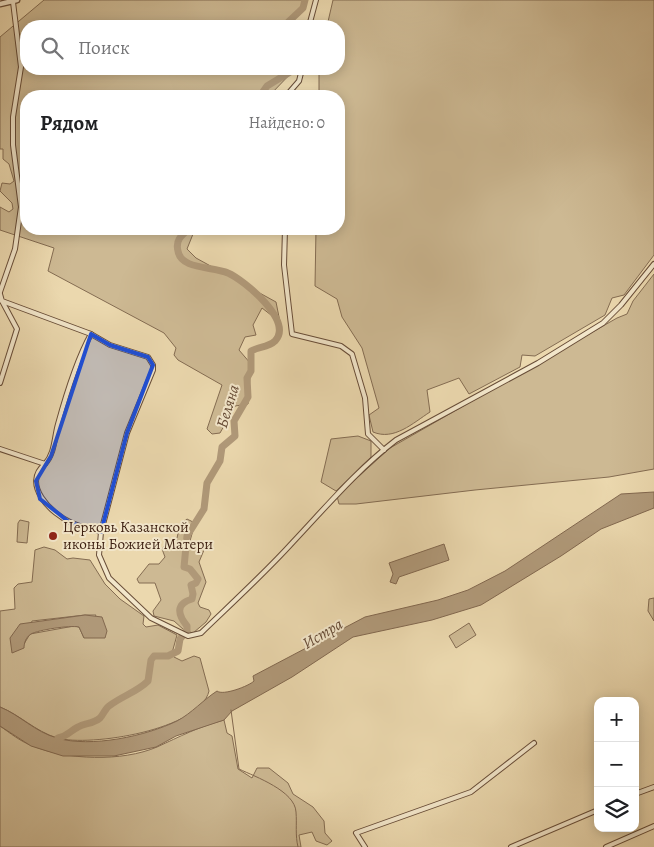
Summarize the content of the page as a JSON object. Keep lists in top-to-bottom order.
{
  "water": ["Беляна", "Истра"],
  "places": ["Церковь Казанской иконы Божией Матери"],
  "page": {
    "search": "Поиск",
    "heading": ["Рядом", "Найдено: 0"],
    "map_buttons": ["+", "−"]
  }
}
